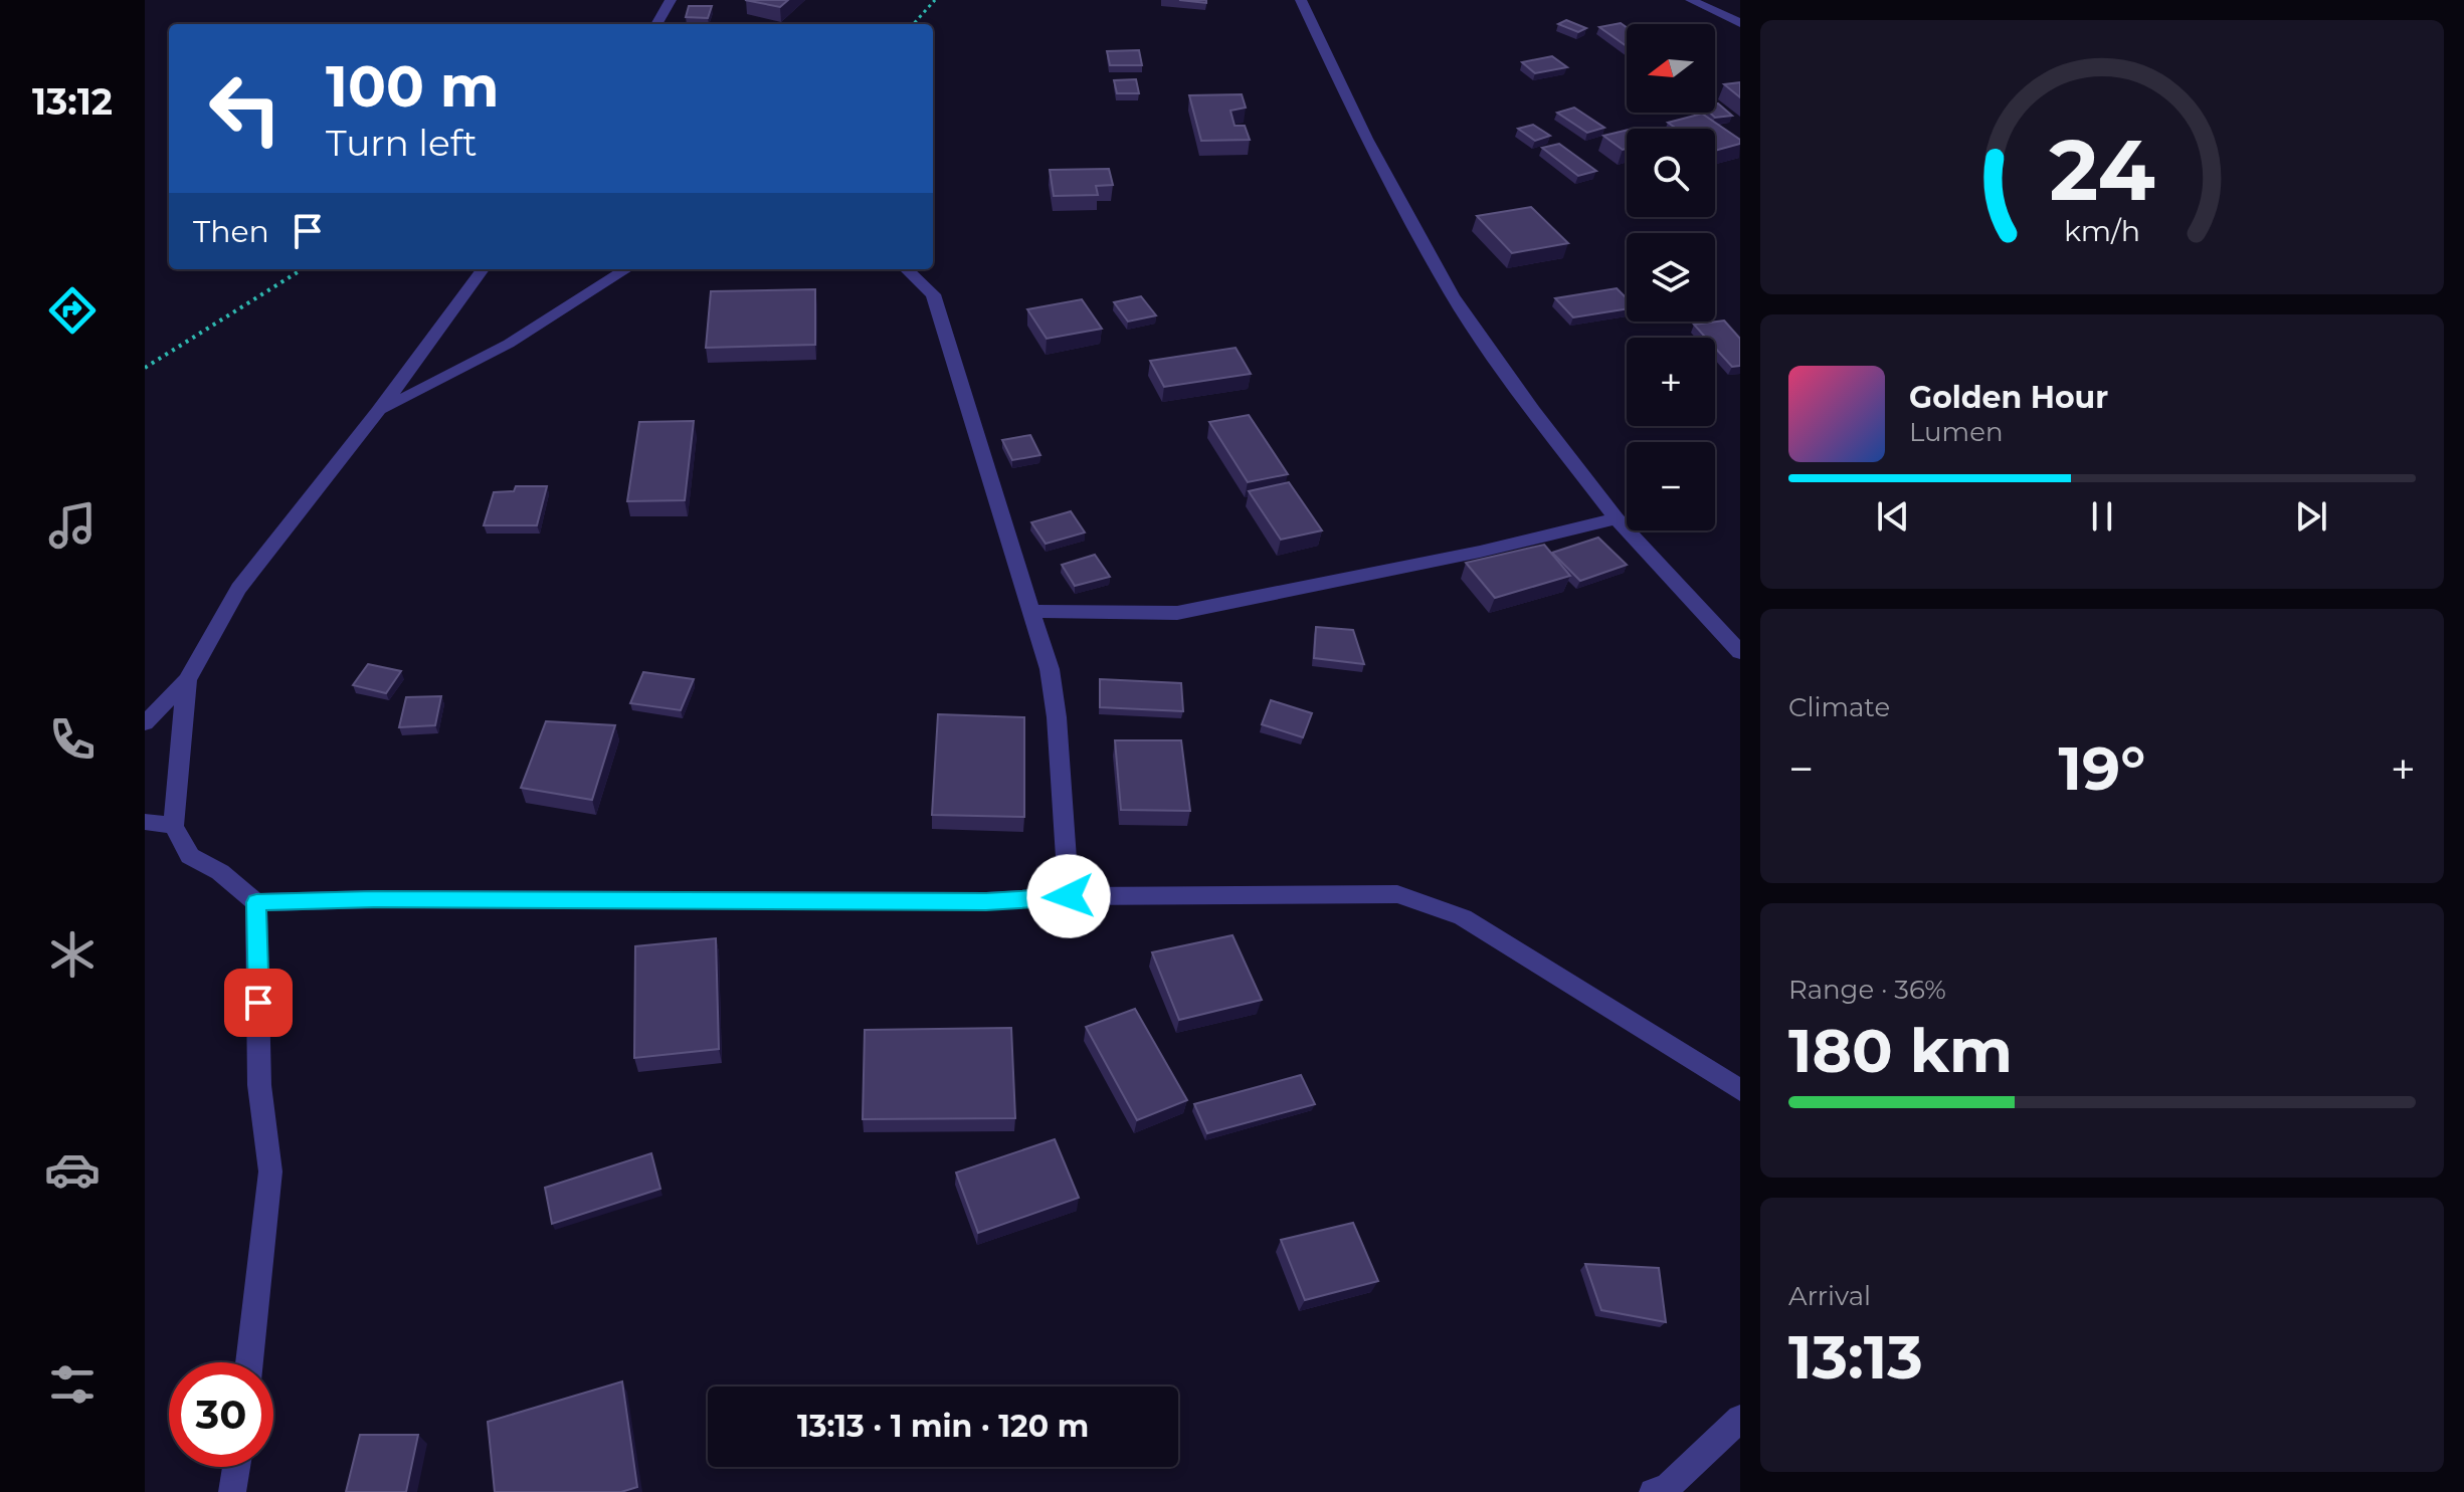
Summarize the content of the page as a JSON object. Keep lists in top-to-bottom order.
{
  "north": "left",
  "page": {
    "tabs": "13:12",
    "map_buttons": ["+", "−"],
    "turn": ["100 m", "Turn left"],
    "then": "Then",
    "song": ["Golden Hour", "Lumen"],
    "tile": [
      "Climate",
      ["Range · 36%", "180 km"],
      ["Arrival", "13:13"]
    ],
    "heat": ["−", "19°", "+"],
    "limit": "30",
    "trip": "13:13 · 1 min · 120 m",
    "gauge": ["24", "km/h"]
  }
}
